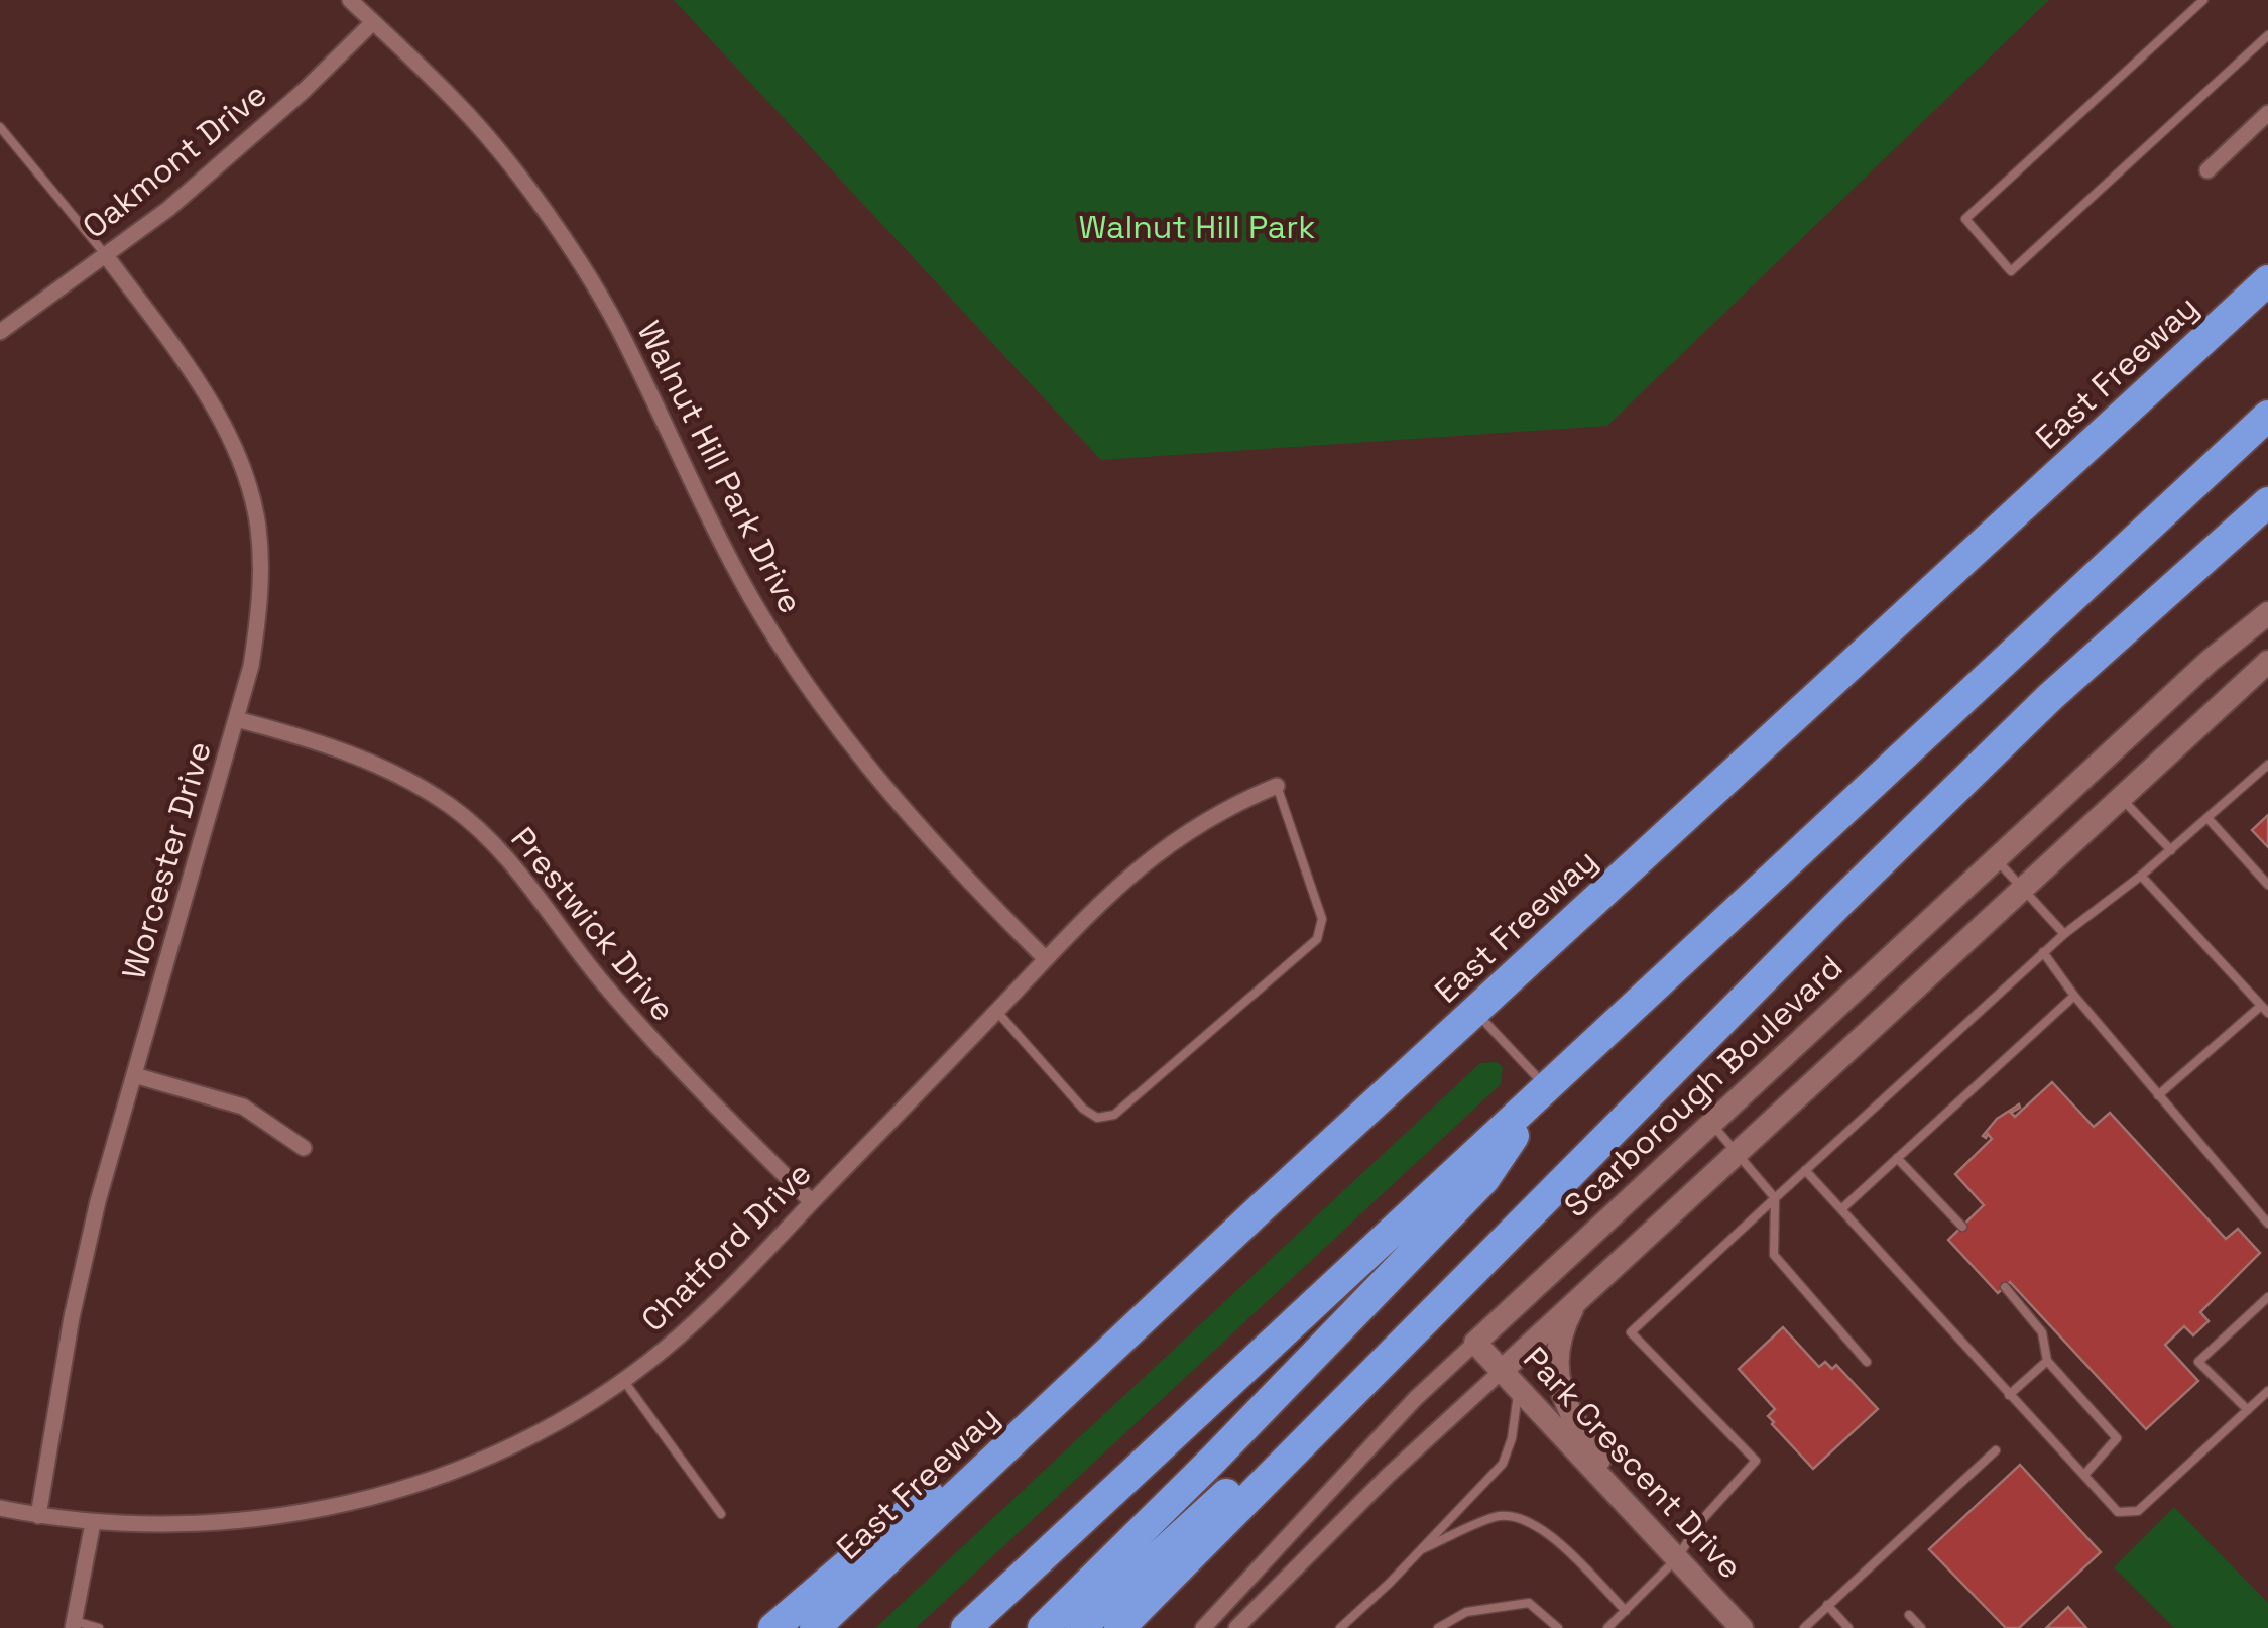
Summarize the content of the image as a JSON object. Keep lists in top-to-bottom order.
{
  "streets": {
    "highway": ["East Freeway"],
    "street": [
      "Oakmont Drive",
      "Walnut Hill Park Drive",
      "Worcester Drive",
      "Prestwick Drive",
      "Scarborough Boulevard",
      "Chatford Drive",
      "Park Crescent Drive"
    ]
  },
  "crossings": [
    ["Oakmont Drive", "Walnut Hill Park Drive"],
    ["Oakmont Drive", "Worcester Drive"],
    ["Walnut Hill Park Drive", "Chatford Drive"],
    ["Worcester Drive", "Prestwick Drive"],
    ["Worcester Drive", "Chatford Drive"],
    ["Prestwick Drive", "Chatford Drive"],
    ["Scarborough Boulevard", "Park Crescent Drive"]
  ],
  "parks": ["Walnut Hill Park"]
}
